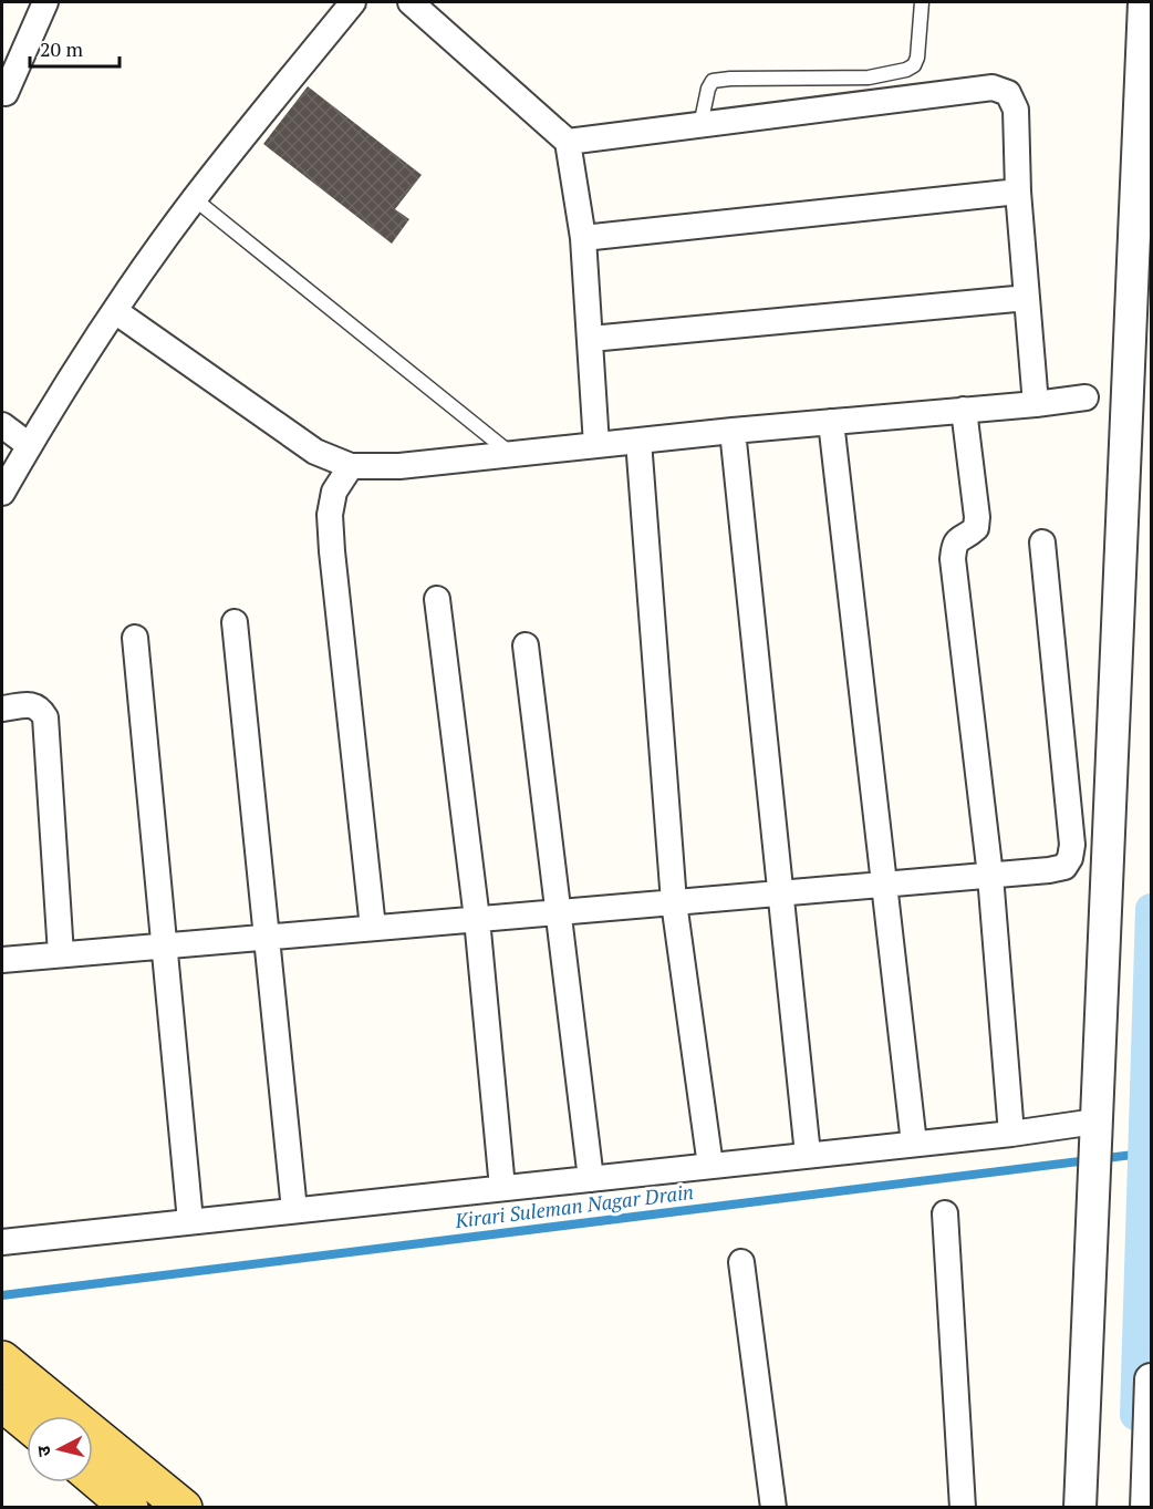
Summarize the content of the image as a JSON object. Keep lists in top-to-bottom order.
{
  "water": ["Kirari Suleman Nagar Drain"],
  "scale_bar": "20 m",
  "north": "left"
}
